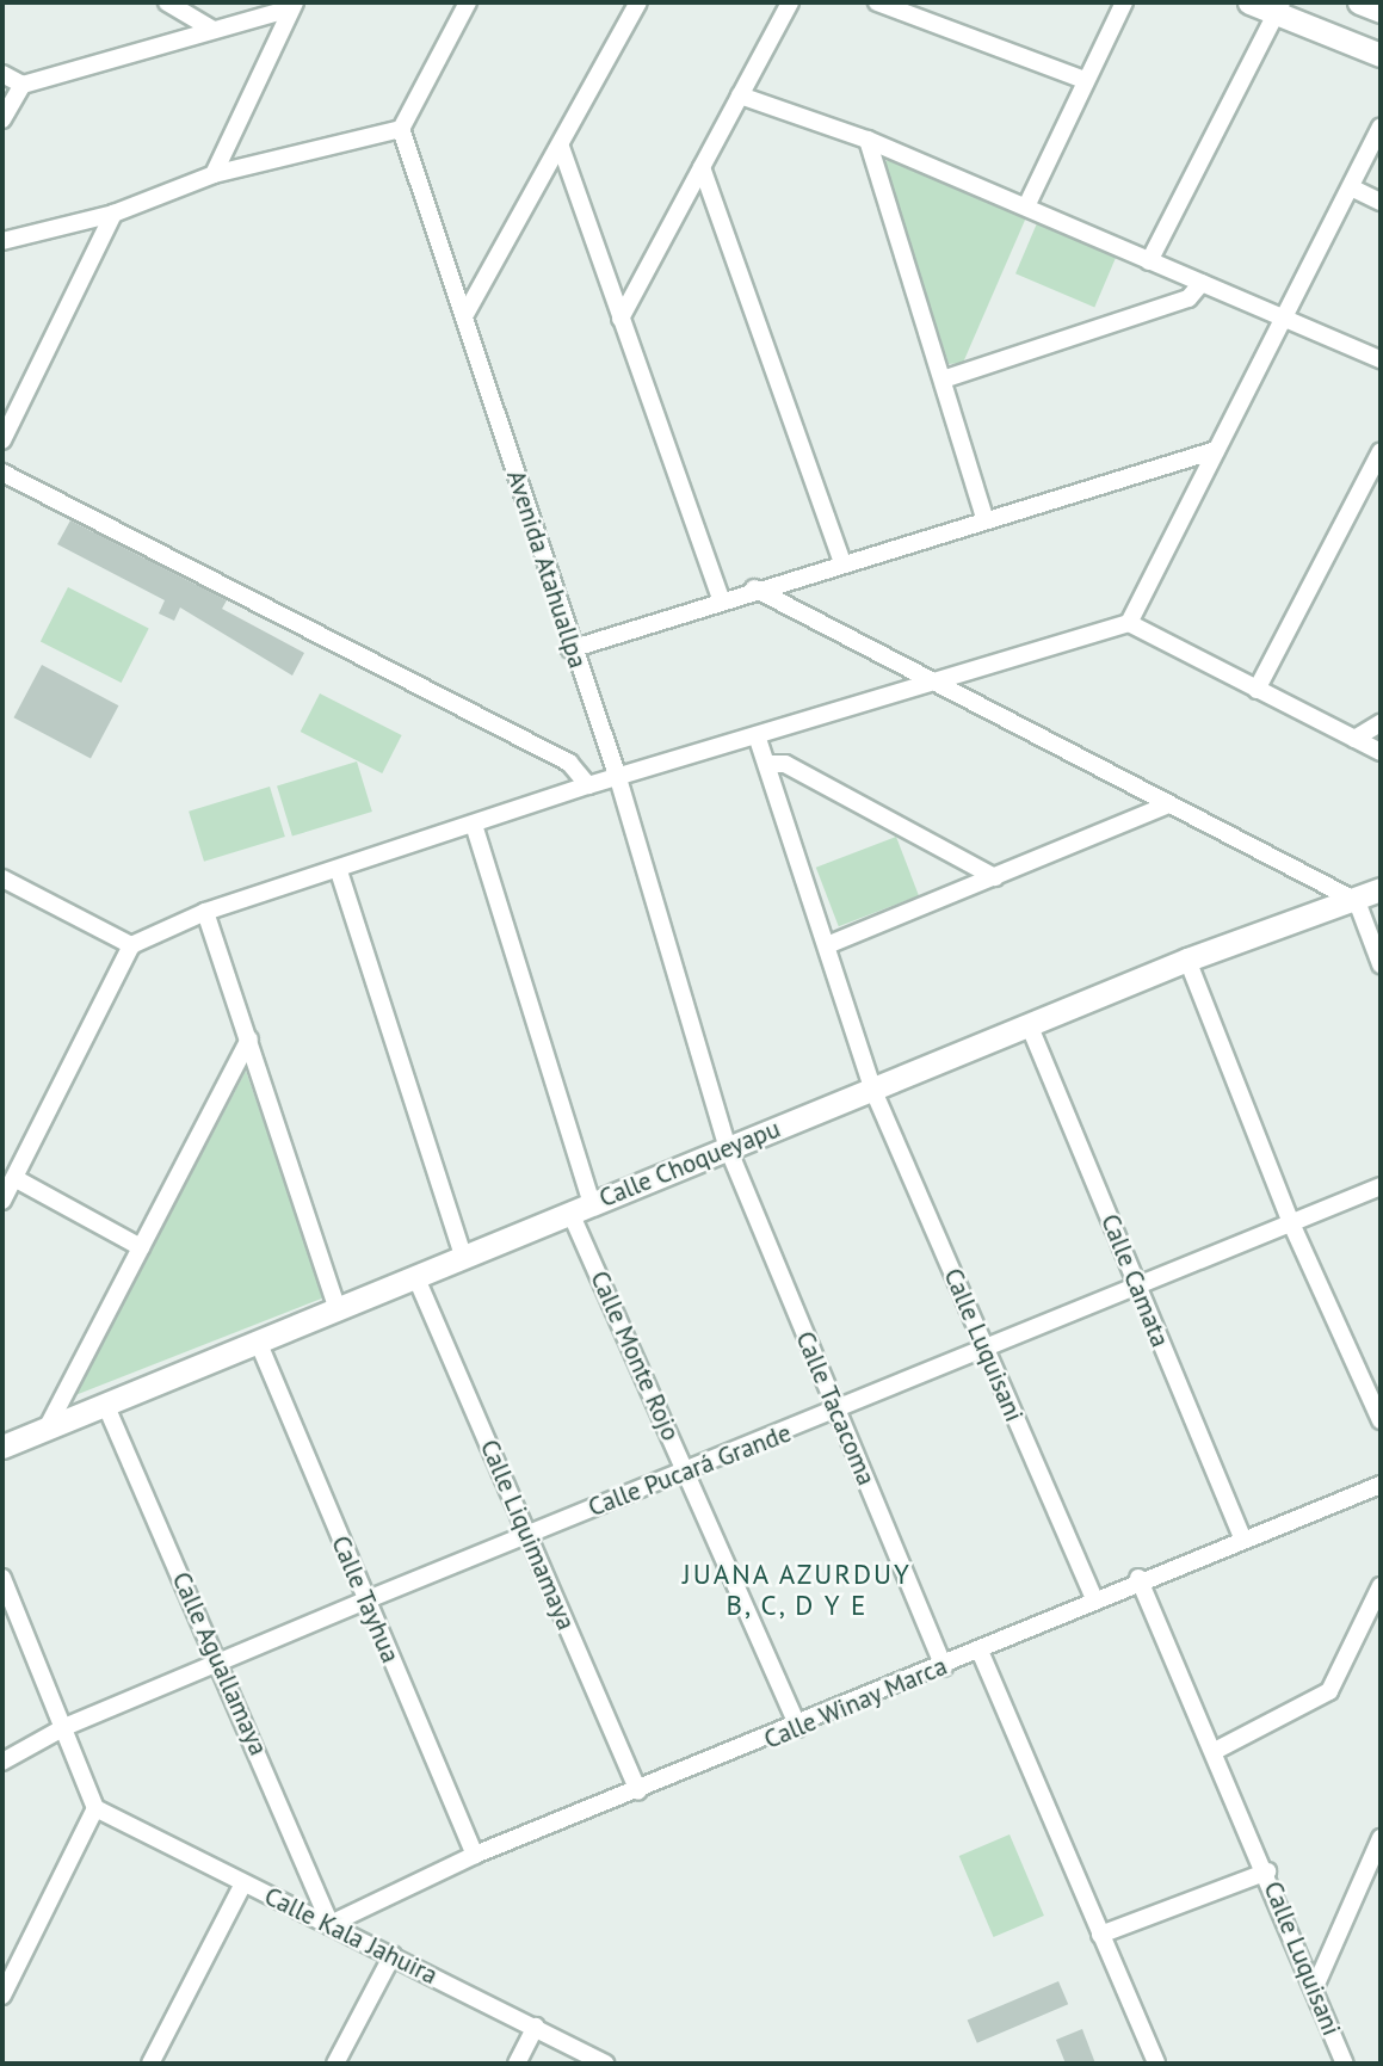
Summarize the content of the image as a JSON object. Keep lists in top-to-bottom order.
{
  "streets": {
    "street": [
      "Avenida Atahuallpa",
      "Calle Choqueyapu",
      "Calle Camata",
      "Calle Luquisani",
      "Calle Monte Rojo",
      "Calle Tacacoma",
      "Calle Pucará Grande",
      "Calle Liquimamaya",
      "Calle Tayhua",
      "Calle Aguallamaya",
      "Calle Winay Marca",
      "Calle Kala Jahuira"
    ]
  },
  "crossings": [
    ["Avenida Atahuallpa", "Calle Choqueyapu"],
    ["Avenida Atahuallpa", "Calle Tacacoma"],
    ["Calle Choqueyapu", "Calle Camata"],
    ["Calle Choqueyapu", "Calle Luquisani"],
    ["Calle Choqueyapu", "Calle Monte Rojo"],
    ["Calle Choqueyapu", "Calle Tacacoma"],
    ["Calle Choqueyapu", "Calle Liquimamaya"],
    ["Calle Choqueyapu", "Calle Tayhua"],
    ["Calle Choqueyapu", "Calle Aguallamaya"],
    ["Calle Camata", "Calle Pucará Grande"],
    ["Calle Camata", "Calle Winay Marca"],
    ["Calle Luquisani", "Calle Pucará Grande"],
    ["Calle Luquisani", "Calle Winay Marca"],
    ["Calle Monte Rojo", "Calle Pucará Grande"],
    ["Calle Monte Rojo", "Calle Winay Marca"],
    ["Calle Tacacoma", "Calle Pucará Grande"],
    ["Calle Tacacoma", "Calle Winay Marca"],
    ["Calle Pucará Grande", "Calle Liquimamaya"],
    ["Calle Pucará Grande", "Calle Tayhua"],
    ["Calle Pucará Grande", "Calle Aguallamaya"],
    ["Calle Liquimamaya", "Calle Winay Marca"],
    ["Calle Tayhua", "Calle Winay Marca"],
    ["Calle Aguallamaya", "Calle Winay Marca"],
    ["Calle Aguallamaya", "Calle Kala Jahuira"],
    ["Calle Winay Marca", "Calle Kala Jahuira"]
  ],
  "districts": ["JUANA AZURDUY B, C, D Y E"]
}
